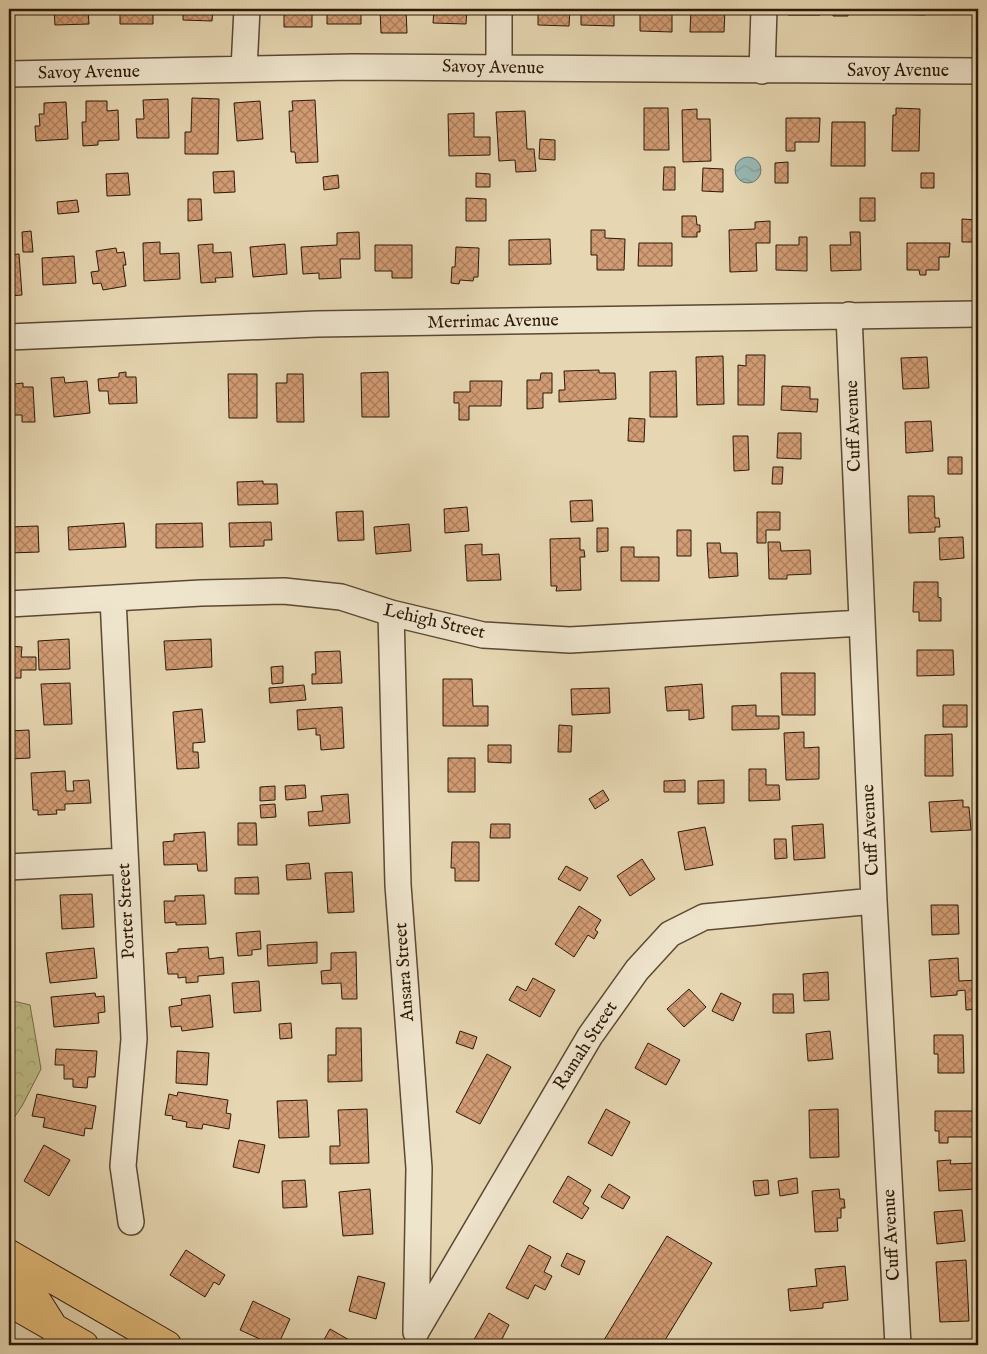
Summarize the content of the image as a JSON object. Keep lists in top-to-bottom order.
{
  "streets": {
    "street": [
      "Savoy Avenue",
      "Merrimac Avenue",
      "Cuff Avenue",
      "Lehigh Street",
      "Porter Street",
      "Ansara Street",
      "Ramah Street"
    ]
  },
  "crossings": [
    ["Merrimac Avenue", "Cuff Avenue"],
    ["Cuff Avenue", "Lehigh Street"],
    ["Cuff Avenue", "Ramah Street"],
    ["Lehigh Street", "Porter Street"],
    ["Lehigh Street", "Ansara Street"],
    ["Ansara Street", "Ramah Street"]
  ]
}
